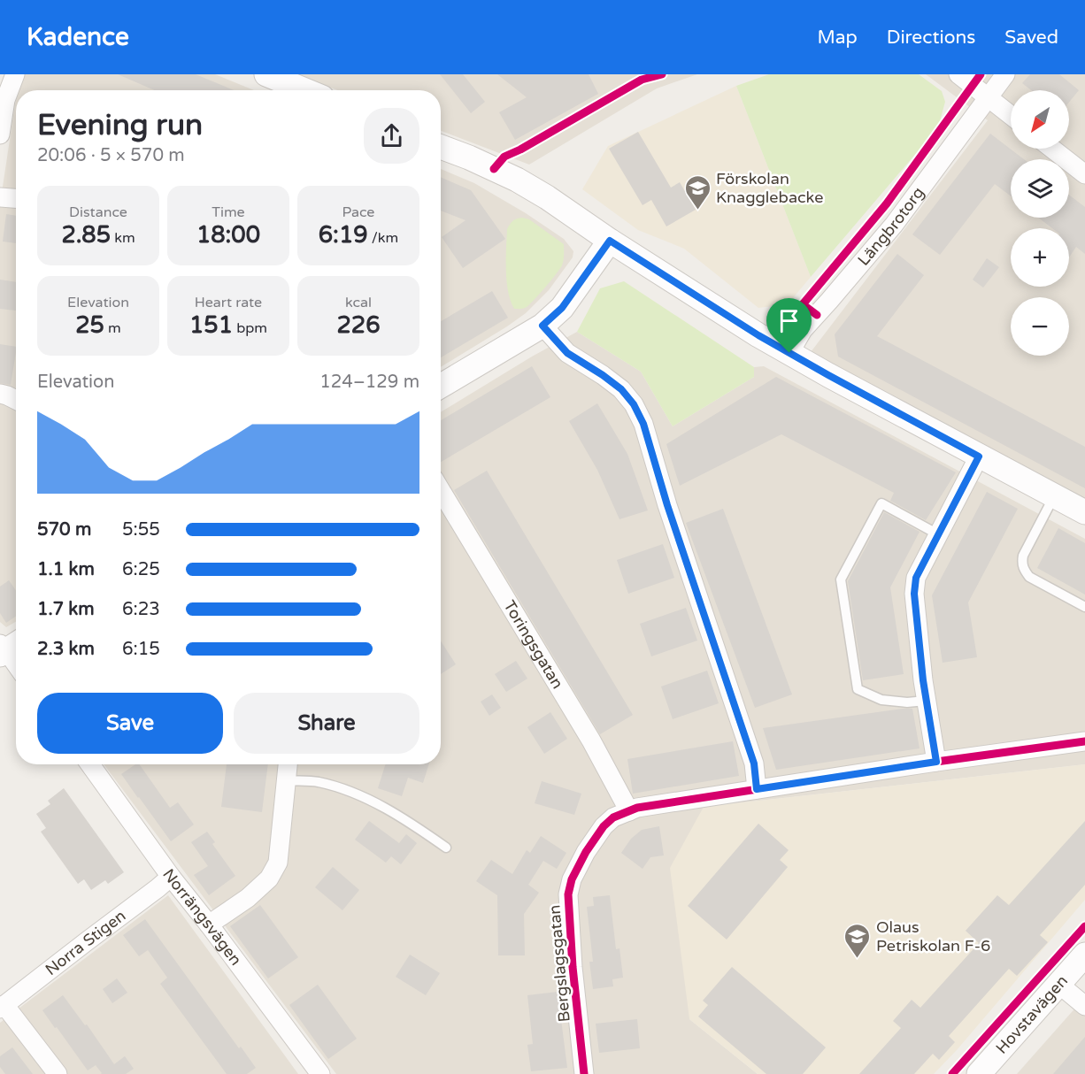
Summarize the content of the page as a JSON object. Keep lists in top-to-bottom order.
{
  "streets": {
    "street": [
      "Längbrotorg",
      "Toringsgatan",
      "Norrängsvägen",
      "Norra Stigen",
      "Bergslagsgatan",
      "Hovstavägen"
    ]
  },
  "crossings": [
    ["Toringsgatan", "Bergslagsgatan"],
    ["Norrängsvägen", "Norra Stigen"]
  ],
  "places": {
    "school or university": ["Förskolan Knagglebacke", "Olaus Petriskolan F-6"]
  },
  "north": "bottom left",
  "page": {
    "header": "Kadence",
    "nav": ["Map", "Directions", "Saved"],
    "map_buttons": ["+", "−"],
    "heading": ["Evening run", "20:06 · 5 × 570 m"],
    "stats": [
      ["Distance", "2.85 km"],
      ["Time", "18:00"],
      ["Pace", "6:19 /km"],
      ["Elevation", "25 m"],
      ["Heart rate", "151 bpm"],
      ["kcal", "226"]
    ],
    "chart": ["Elevation", "124–129 m"],
    "list": [
      {
        "name": "570 m",
        "note": "5:55"
      },
      {
        "name": "1.1 km",
        "note": "6:25"
      },
      {
        "name": "1.7 km",
        "note": "6:23"
      },
      {
        "name": "2.3 km",
        "note": "6:15"
      }
    ],
    "buttons": ["Save", "Share"]
  }
}
